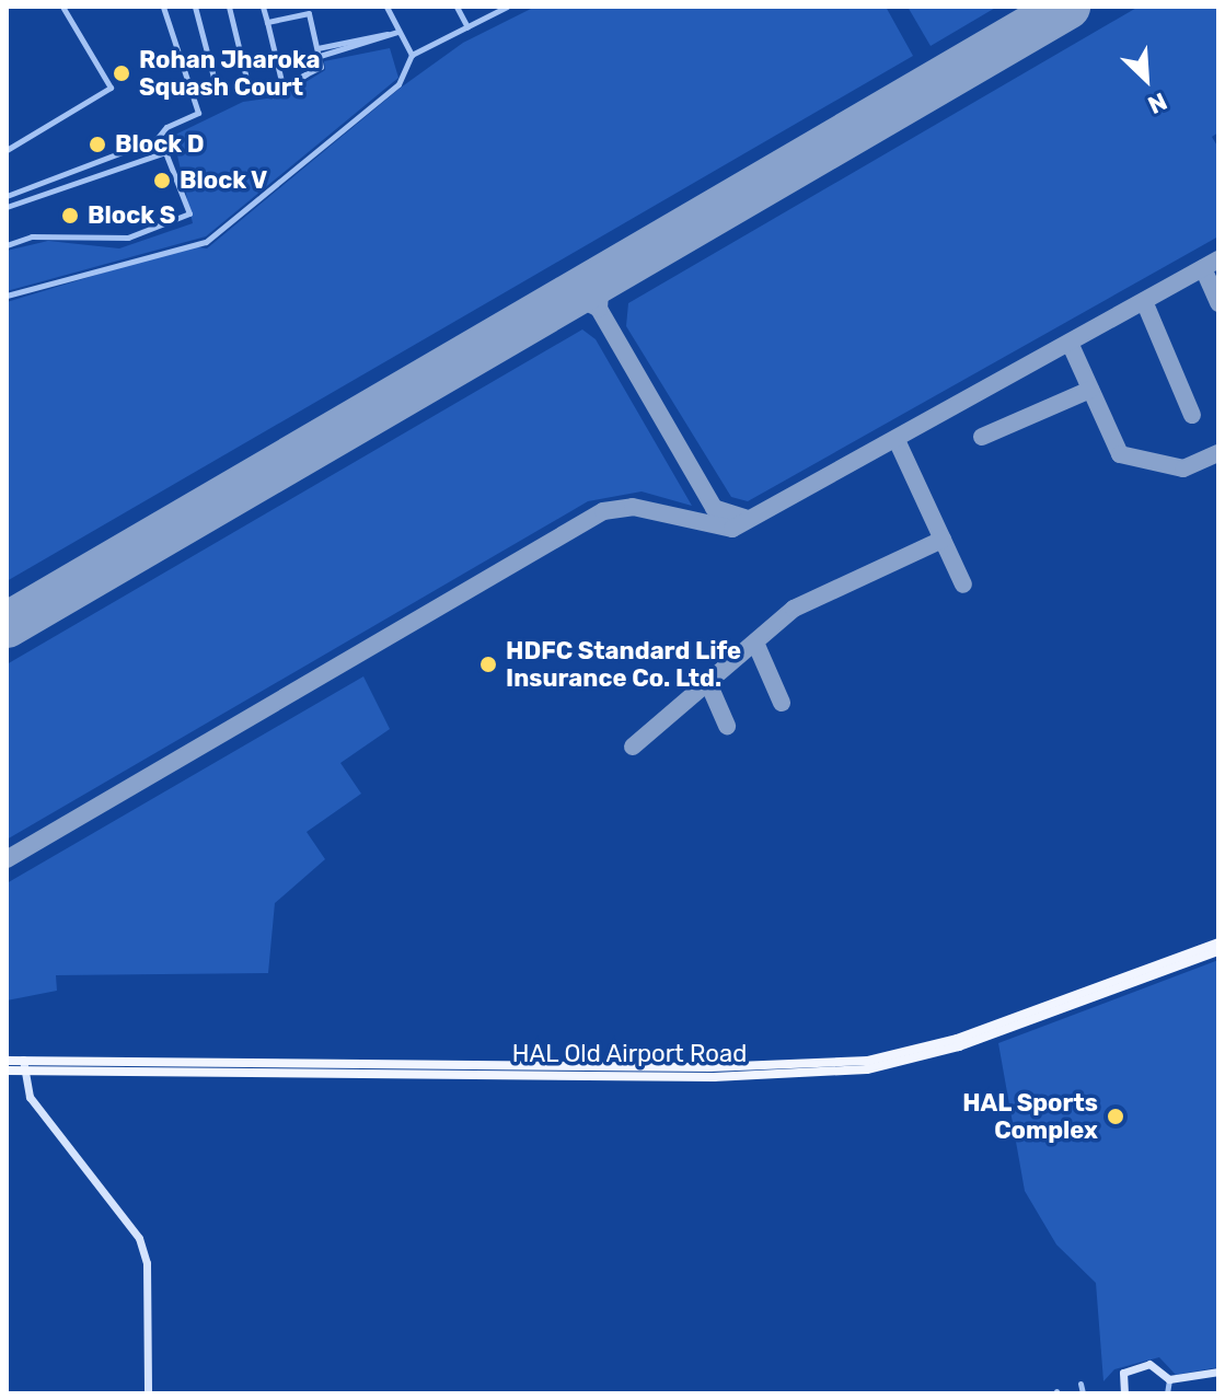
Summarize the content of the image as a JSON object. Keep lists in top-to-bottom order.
{
  "streets": {
    "main road": ["HAL Old Airport Road"]
  },
  "places": [
    "Rohan Jharoka Squash Court",
    "Block D",
    "Block V",
    "Block S",
    "HDFC Standard Life Insurance Co. Ltd.",
    "HAL Sports Complex"
  ],
  "north": "bottom right"
}
